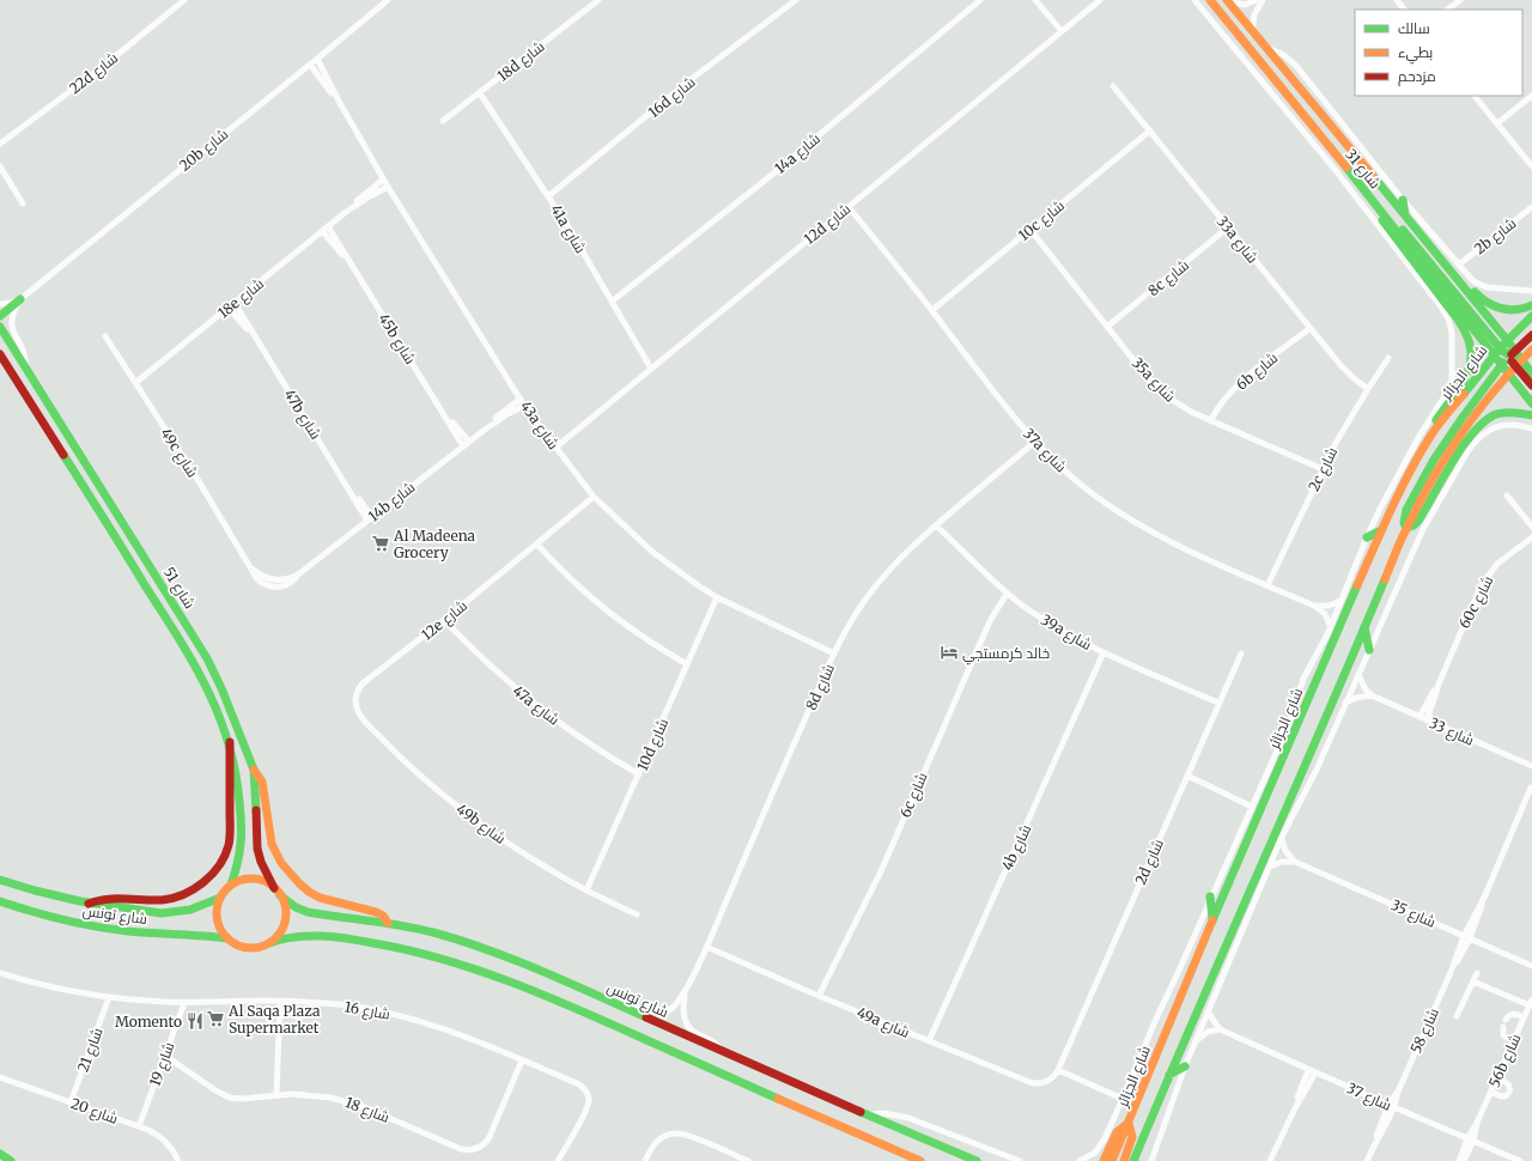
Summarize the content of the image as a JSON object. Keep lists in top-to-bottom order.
{
  "streets": {
    "main road": [
      "شارع 31",
      "شارع الجزائر",
      "شارع 51",
      "شارع تونس"
    ],
    "street": [
      "18d شارع",
      "22d شارع",
      "16d شارع",
      "20b شارع",
      "14a شارع",
      "10c شارع",
      "12d شارع",
      "41a شارع",
      "2b شارع",
      "33a شارع",
      "8c شارع",
      "18e شارع",
      "45b شارع",
      "6b شارع",
      "35a شارع",
      "47b شارع",
      "43a شارع",
      "37a شارع",
      "49c شارع",
      "2c شارع",
      "14b شارع",
      "60c شارع",
      "12e شارع",
      "39a شارع",
      "8d شارع",
      "47a شارع",
      "شارع 33",
      "10d شارع",
      "6c شارع",
      "49b شارع",
      "4b شارع",
      "2d شارع",
      "شارع 35",
      "شارع 16",
      "49a شارع",
      "شارع 58",
      "شارع 21",
      "56b شارع",
      "شارع 19",
      "شارع 37",
      "شارع 18",
      "شارع 20"
    ]
  },
  "crossings": [
    ["18d شارع", "41a شارع"],
    ["16d شارع", "41a شارع"],
    ["20b شارع", "43a شارع"],
    ["20b شارع", "شارع 51"],
    ["14a شارع", "41a شارع"],
    ["شارع 31", "شارع الجزائر"],
    ["10c شارع", "33a شارع"],
    ["10c شارع", "35a شارع"],
    ["10c شارع", "37a شارع"],
    ["12d شارع", "41a شارع"],
    ["12d شارع", "43a شارع"],
    ["12d شارع", "37a شارع"],
    ["33a شارع", "8c شارع"],
    ["33a شارع", "6b شارع"],
    ["33a شارع", "2c شارع"],
    ["8c شارع", "35a شارع"],
    ["18e شارع", "45b شارع"],
    ["18e شارع", "47b شارع"],
    ["18e شارع", "43a شارع"],
    ["18e شارع", "49c شارع"],
    ["45b شارع", "14b شارع"],
    ["6b شارع", "35a شارع"],
    ["35a شارع", "2c شارع"],
    ["47b شارع", "14b شارع"],
    ["43a شارع", "14b شارع"],
    ["43a شارع", "12e شارع"],
    ["43a شارع", "8d شارع"],
    ["43a شارع", "10d شارع"],
    ["37a شارع", "2c شارع"],
    ["37a شارع", "8d شارع"],
    ["49c شارع", "14b شارع"],
    ["شارع 51", "شارع تونس"],
    ["60c شارع", "شارع 33"],
    ["12e شارع", "47a شارع"],
    ["12e شارع", "49b شارع"],
    ["39a شارع", "8d شارع"],
    ["39a شارع", "6c شارع"],
    ["39a شارع", "4b شارع"],
    ["39a شارع", "2d شارع"],
    ["8d شارع", "شارع تونس"],
    ["8d شارع", "49a شارع"],
    ["47a شارع", "10d شارع"],
    ["10d شارع", "49b شارع"],
    ["6c شارع", "49a شارع"],
    ["4b شارع", "49a شارع"],
    ["2d شارع", "49a شارع"],
    ["شارع 35", "شارع 58"],
    ["شارع 16", "شارع 21"],
    ["شارع 16", "شارع 19"],
    ["شارع 16", "شارع 18"],
    ["شارع 58", "شارع 37"],
    ["شارع 21", "شارع 20"],
    ["56b شارع", "شارع 37"],
    ["شارع 19", "شارع 18"],
    ["شارع 19", "شارع 20"]
  ],
  "places": {
    "supermarket": ["Al Madeena Grocery", "Al Saqa Plaza Supermarket"],
    "hotel": ["خالد كرمستجي"],
    "restaurant": ["Momento"]
  },
  "legend": ["سالك", "بطيء", "مزدحم"]
}
